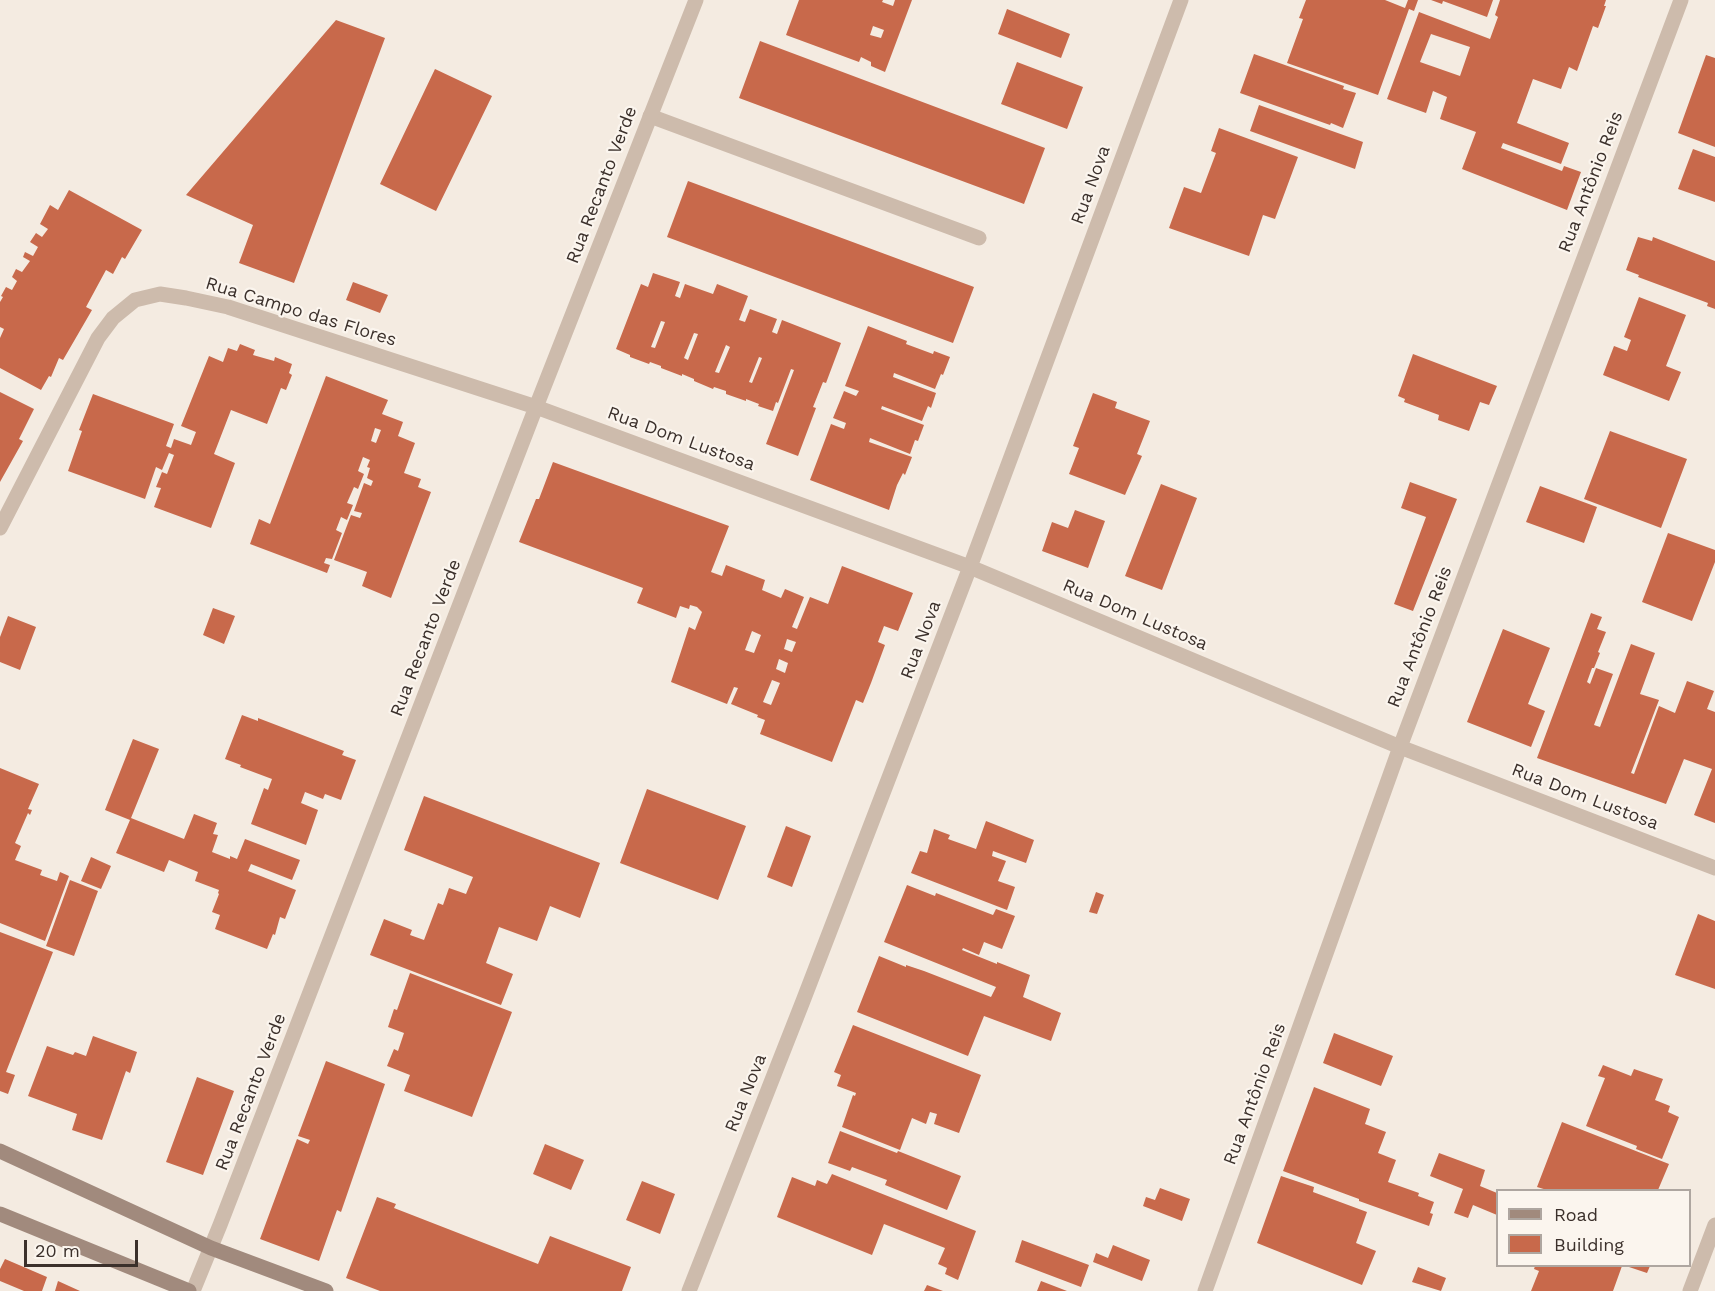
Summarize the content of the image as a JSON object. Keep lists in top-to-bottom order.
{
  "streets": {
    "street": [
      "Rua Antônio Reis",
      "Rua Recanto Verde",
      "Rua Nova",
      "Rua Campo das Flores",
      "Rua Dom Lustosa"
    ]
  },
  "crossings": [
    ["Rua Antônio Reis", "Rua Dom Lustosa"],
    ["Rua Recanto Verde", "Rua Campo das Flores"],
    ["Rua Recanto Verde", "Rua Dom Lustosa"],
    ["Rua Nova", "Rua Dom Lustosa"],
    ["Rua Campo das Flores", "Rua Dom Lustosa"]
  ],
  "legend": ["Road", "Building"],
  "scale_bar": "20 m"
}
